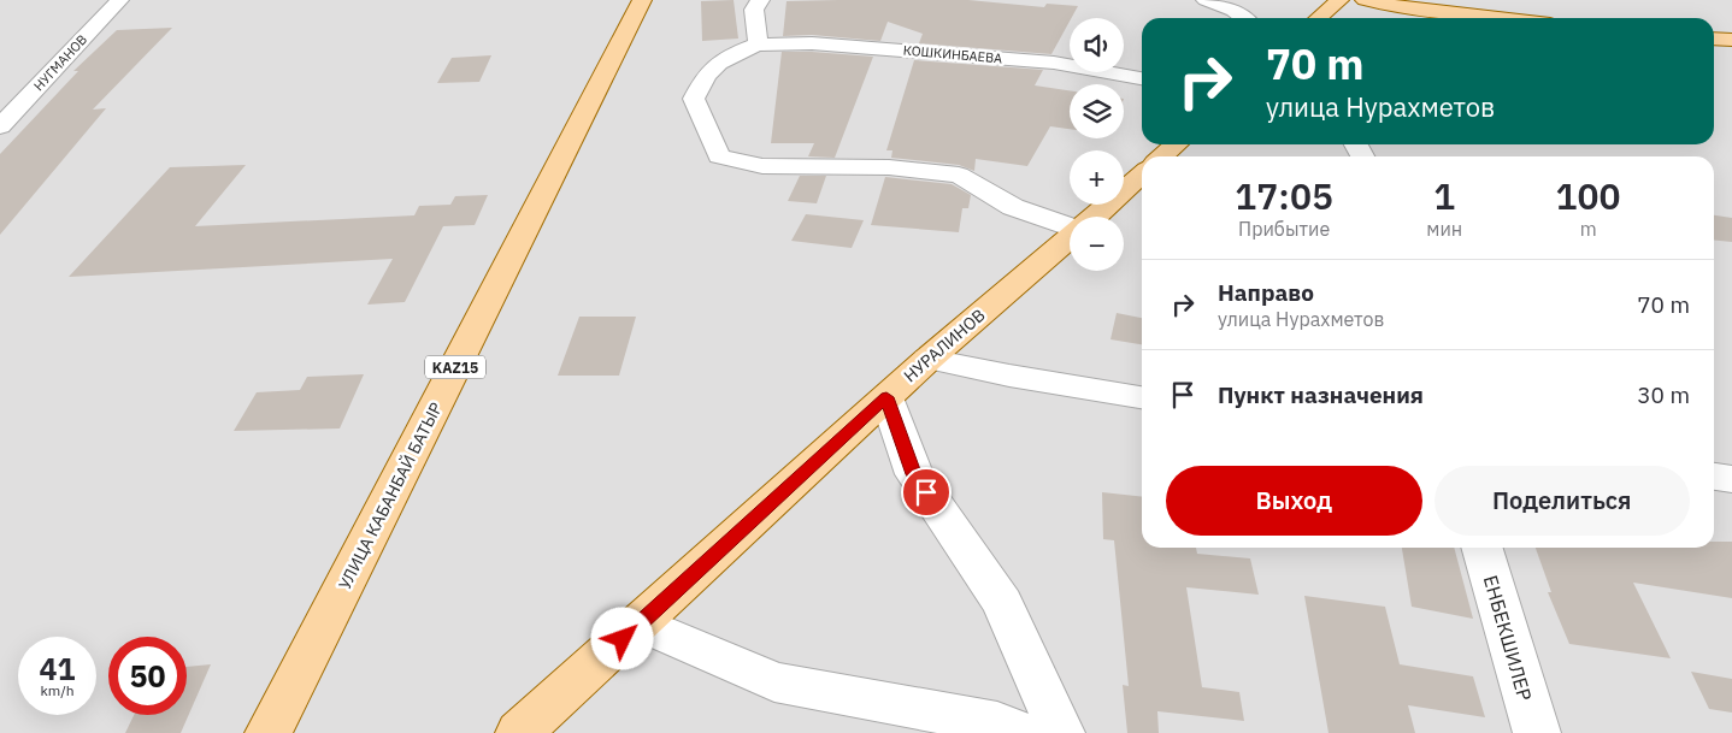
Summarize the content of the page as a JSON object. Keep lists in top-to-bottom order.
{
  "streets": {
    "main road": ["НУРАЛИНОВ", "KAZ15", "УЛИЦА КАБАНБАЙ БАТЫР"],
    "street": ["КОШКИНБАЕВА", "НУГМАНОВ", "ЕНБЕКШИЛЕР"]
  },
  "page": {
    "map_buttons": ["+", "−"],
    "turn": ["70 m", "улица Нурахметов"],
    "eta": [
      "17:05",
      "Прибытие",
      "1",
      "мин",
      "100",
      "m"
    ],
    "list": [
      {
        "name": "Направо",
        "note": "улица Нурахметов",
        "value": "70 m"
      },
      {
        "name": "Пункт назначения",
        "value": "30 m"
      }
    ],
    "buttons": ["Выход", "Поделиться"],
    "speed": "41 km/h",
    "limit": "50"
  }
}
